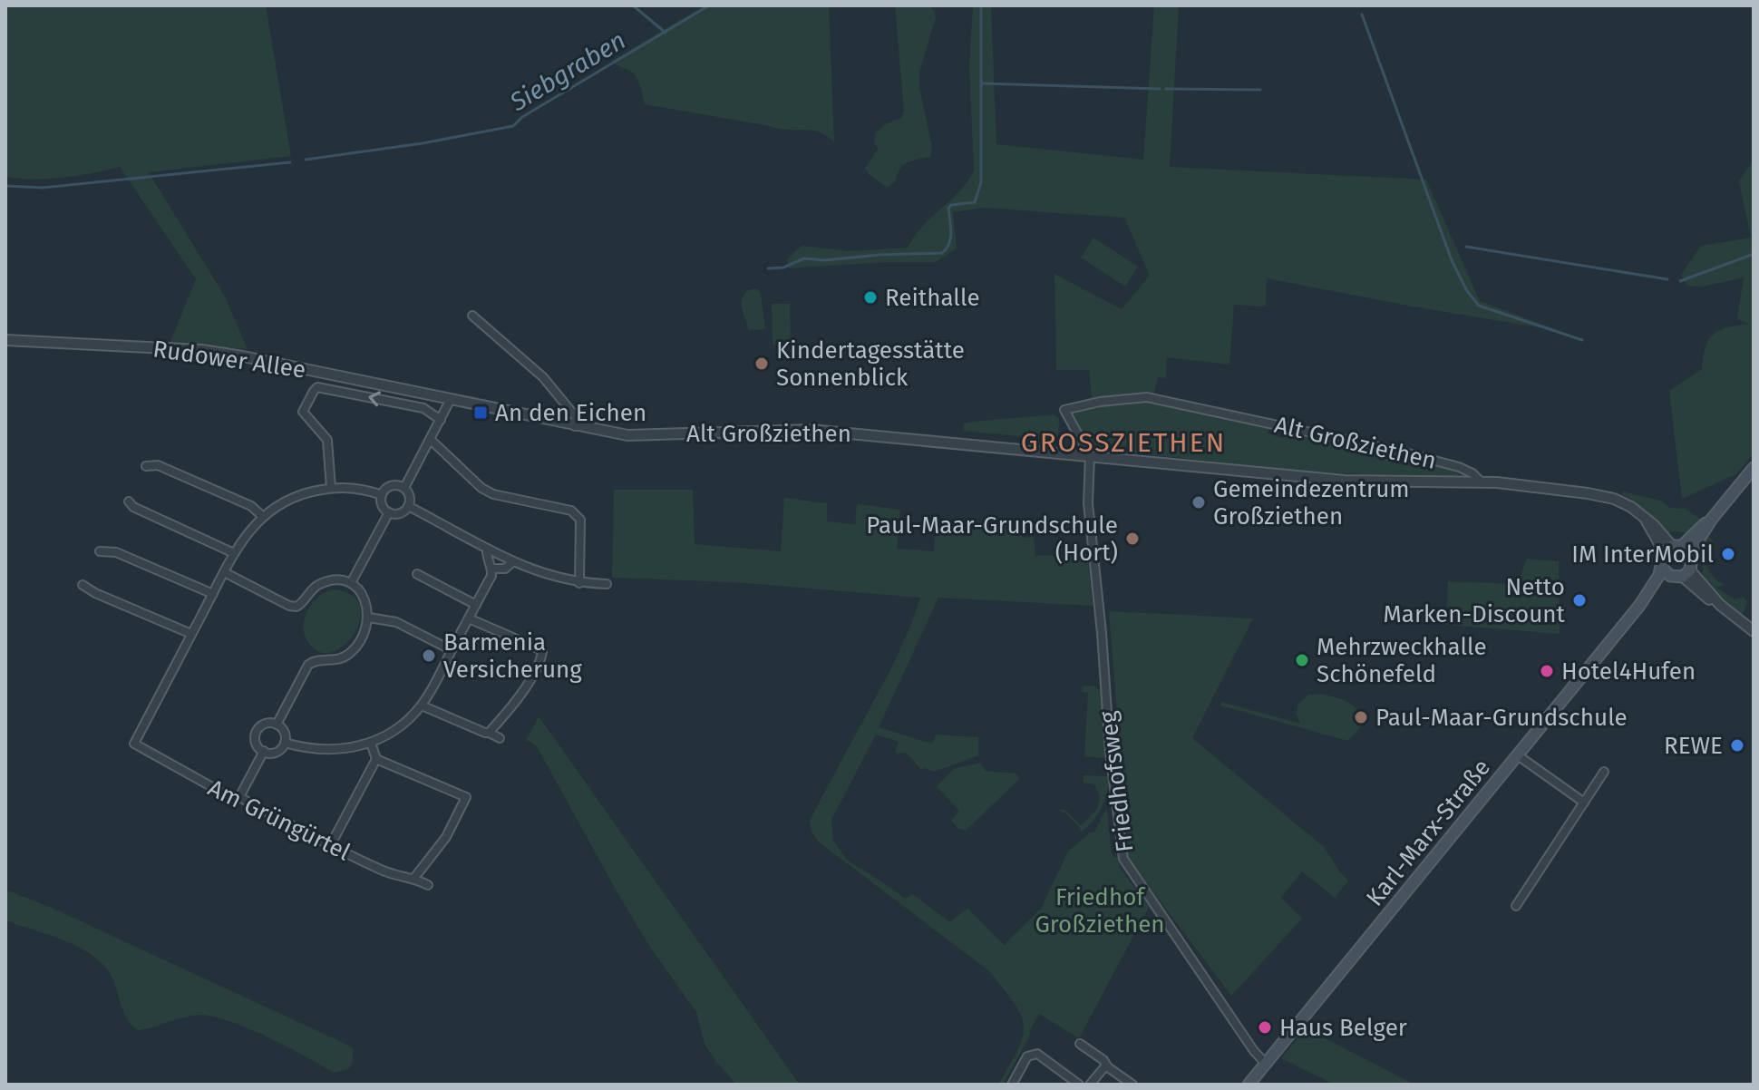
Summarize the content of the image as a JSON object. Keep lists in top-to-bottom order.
{
  "streets": {
    "main road": ["Karl-Marx-Straße"],
    "street": [
      "Rudower Allee",
      "Alt Großziethen",
      "Friedhofsweg",
      "Am Grüngürtel"
    ]
  },
  "crossings": [
    ["Rudower Allee", "Alt Großziethen"],
    ["Alt Großziethen", "Friedhofsweg"],
    ["Alt Großziethen", "Karl-Marx-Straße"],
    ["Friedhofsweg", "Karl-Marx-Straße"]
  ],
  "districts": ["GROSSZIETHEN"],
  "water": ["Siebgraben"],
  "parks": ["Friedhof Großziethen"],
  "places": {
    "other": [
      "Reithalle",
      "Kindertagesstätte Sonnenblick",
      "Gemeindezentrum Großziethen",
      "Paul-Maar-Grundschule (Hort)",
      "IM InterMobil",
      "Netto Marken-Discount",
      "Barmenia Versicherung",
      "Mehrzweckhalle Schönefeld",
      "Hotel4Hufen",
      "Paul-Maar-Grundschule",
      "REWE",
      "Haus Belger"
    ],
    "transit": ["An den Eichen"]
  }
}
